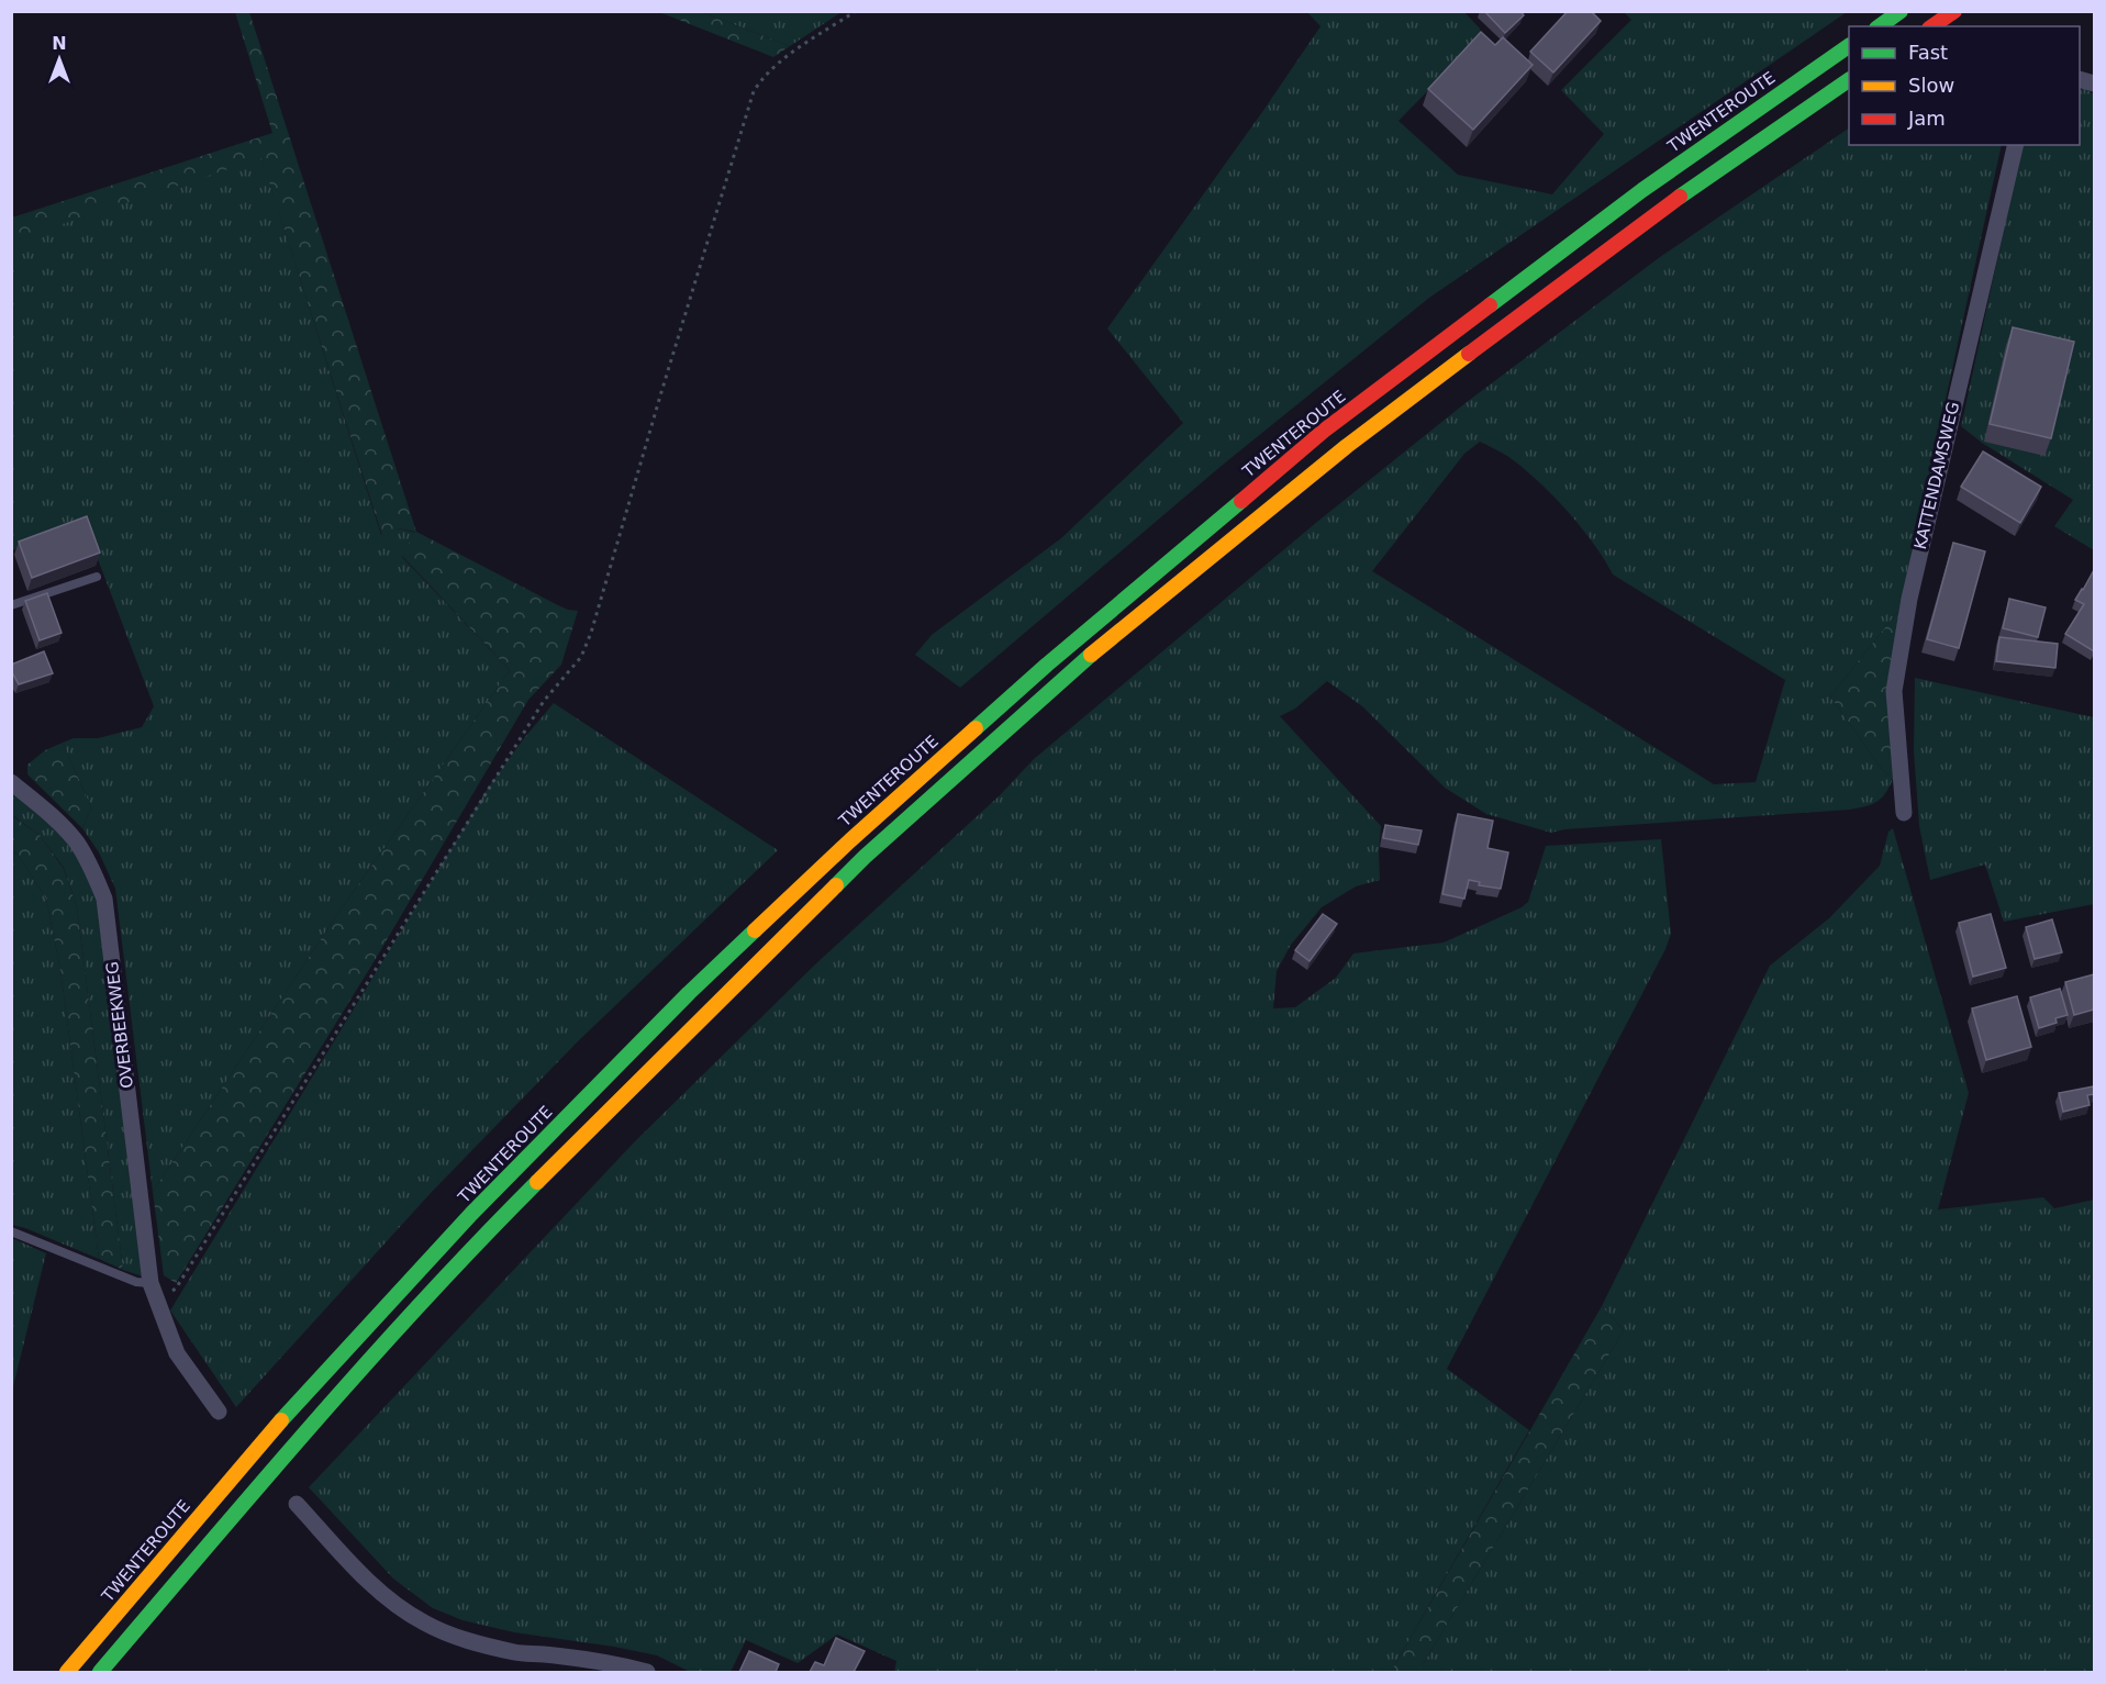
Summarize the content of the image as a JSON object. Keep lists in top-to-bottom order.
{
  "streets": {
    "highway": ["TWENTEROUTE"],
    "street": ["KATTENDAMSWEG", "OVERBEEKWEG"]
  },
  "legend": ["Fast", "Slow", "Jam"],
  "north": "top"
}
